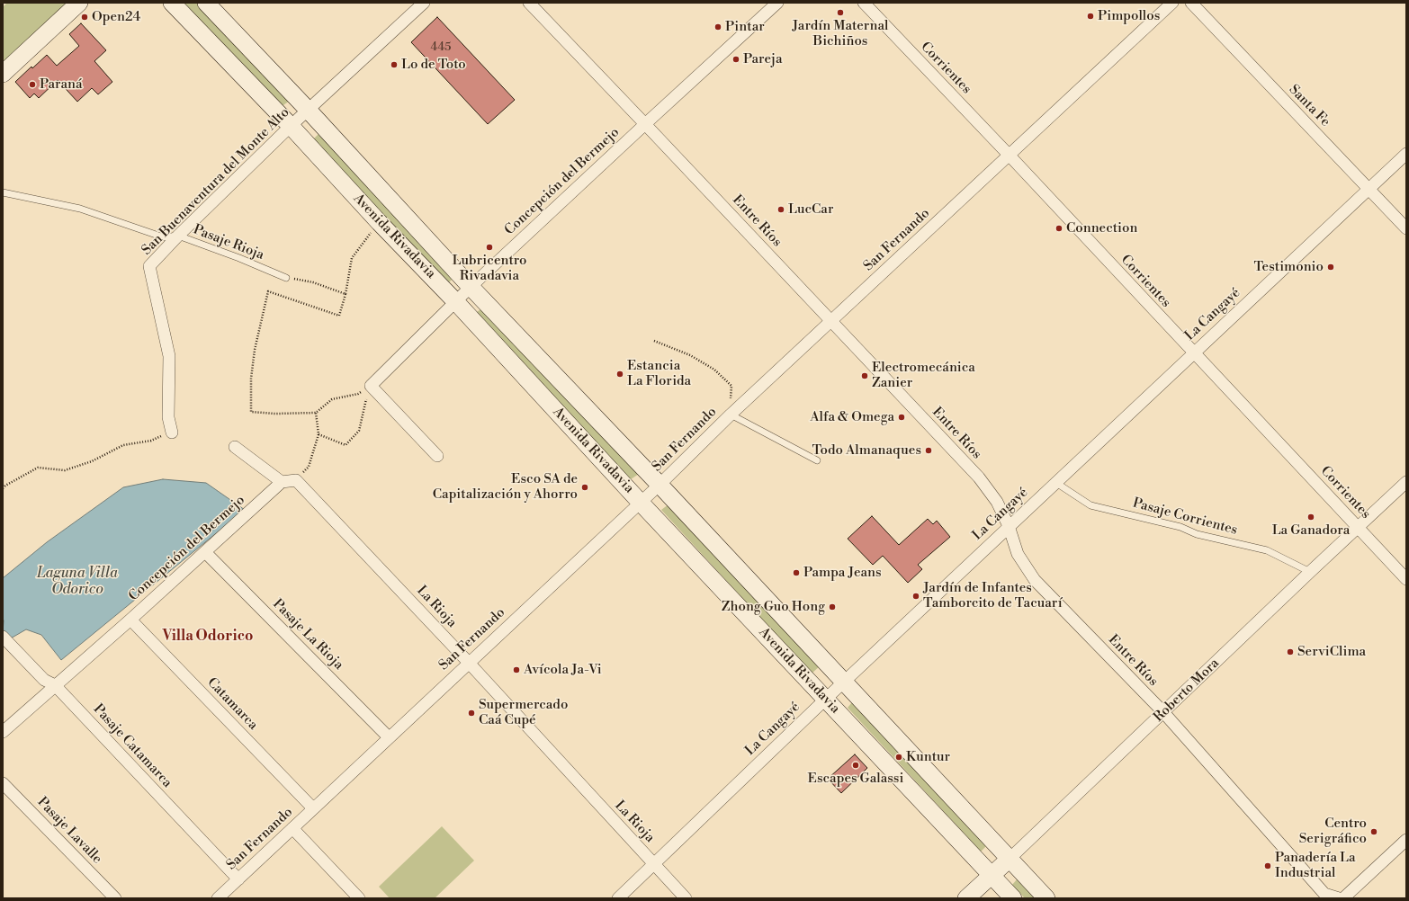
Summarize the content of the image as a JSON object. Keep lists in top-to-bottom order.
{
  "streets": {
    "street": [
      "Corrientes",
      "Santa Fe",
      "San Buenaventura del Monte Alto",
      "Concepción del Bermejo",
      "Entre Ríos",
      "Avenida Rivadavia",
      "San Fernando",
      "La Cangayé",
      "La Rioja",
      "Pasaje La Rioja",
      "Roberto Mora",
      "Catamarca",
      "Pasaje Catamarca",
      "Pasaje Lavalle"
    ],
    "lane": ["Pasaje Rioja", "Pasaje Corrientes"]
  },
  "crossings": [
    ["Corrientes", "San Fernando"],
    ["Corrientes", "La Cangayé"],
    ["Corrientes", "Roberto Mora"],
    ["Santa Fe", "La Cangayé"],
    ["San Buenaventura del Monte Alto", "Avenida Rivadavia"],
    ["San Buenaventura del Monte Alto", "Pasaje Rioja"],
    ["Concepción del Bermejo", "Entre Ríos"],
    ["Concepción del Bermejo", "Avenida Rivadavia"],
    ["Concepción del Bermejo", "Pasaje La Rioja"],
    ["Concepción del Bermejo", "Catamarca"],
    ["Concepción del Bermejo", "Pasaje Catamarca"],
    ["Entre Ríos", "San Fernando"],
    ["Entre Ríos", "La Cangayé"],
    ["Entre Ríos", "Roberto Mora"],
    ["Avenida Rivadavia", "San Fernando"],
    ["Avenida Rivadavia", "La Cangayé"],
    ["Avenida Rivadavia", "Roberto Mora"],
    ["San Fernando", "La Rioja"],
    ["San Fernando", "Pasaje La Rioja"],
    ["San Fernando", "Catamarca"],
    ["San Fernando", "Pasaje Catamarca"],
    ["La Cangayé", "Pasaje Corrientes"],
    ["La Cangayé", "La Rioja"],
    ["Pasaje Corrientes", "Roberto Mora"]
  ],
  "districts": ["Villa Odorico"],
  "water": ["Laguna Villa Odorico"],
  "places": [
    "Jardín Maternal Bichiños",
    "Pimpollos",
    "Open24",
    "Pintar",
    "Pareja",
    "Lo de Toto",
    "Paraná",
    "LucCar",
    "Connection",
    "Lubricentro Rivadavia",
    "Testimonio",
    "Estancia La Florida",
    "Electromecánica Zanier",
    "Alfa & Omega",
    "Todo Almanaques",
    "Esco SA de Capitalización y Ahorro",
    "La Ganadora",
    "Pampa Jeans",
    "Jardín de Infantes Tamborcito de Tacuarí",
    "Zhong Guo Hong",
    "ServiClima",
    "Avícola Ja-Vi",
    "Supermercado Caá Cupé",
    "Kuntur",
    "Escapes Galassi",
    "Centro Serigráfico",
    "Panadería La Industrial"
  ],
  "house_numbers": ["445"]
}
